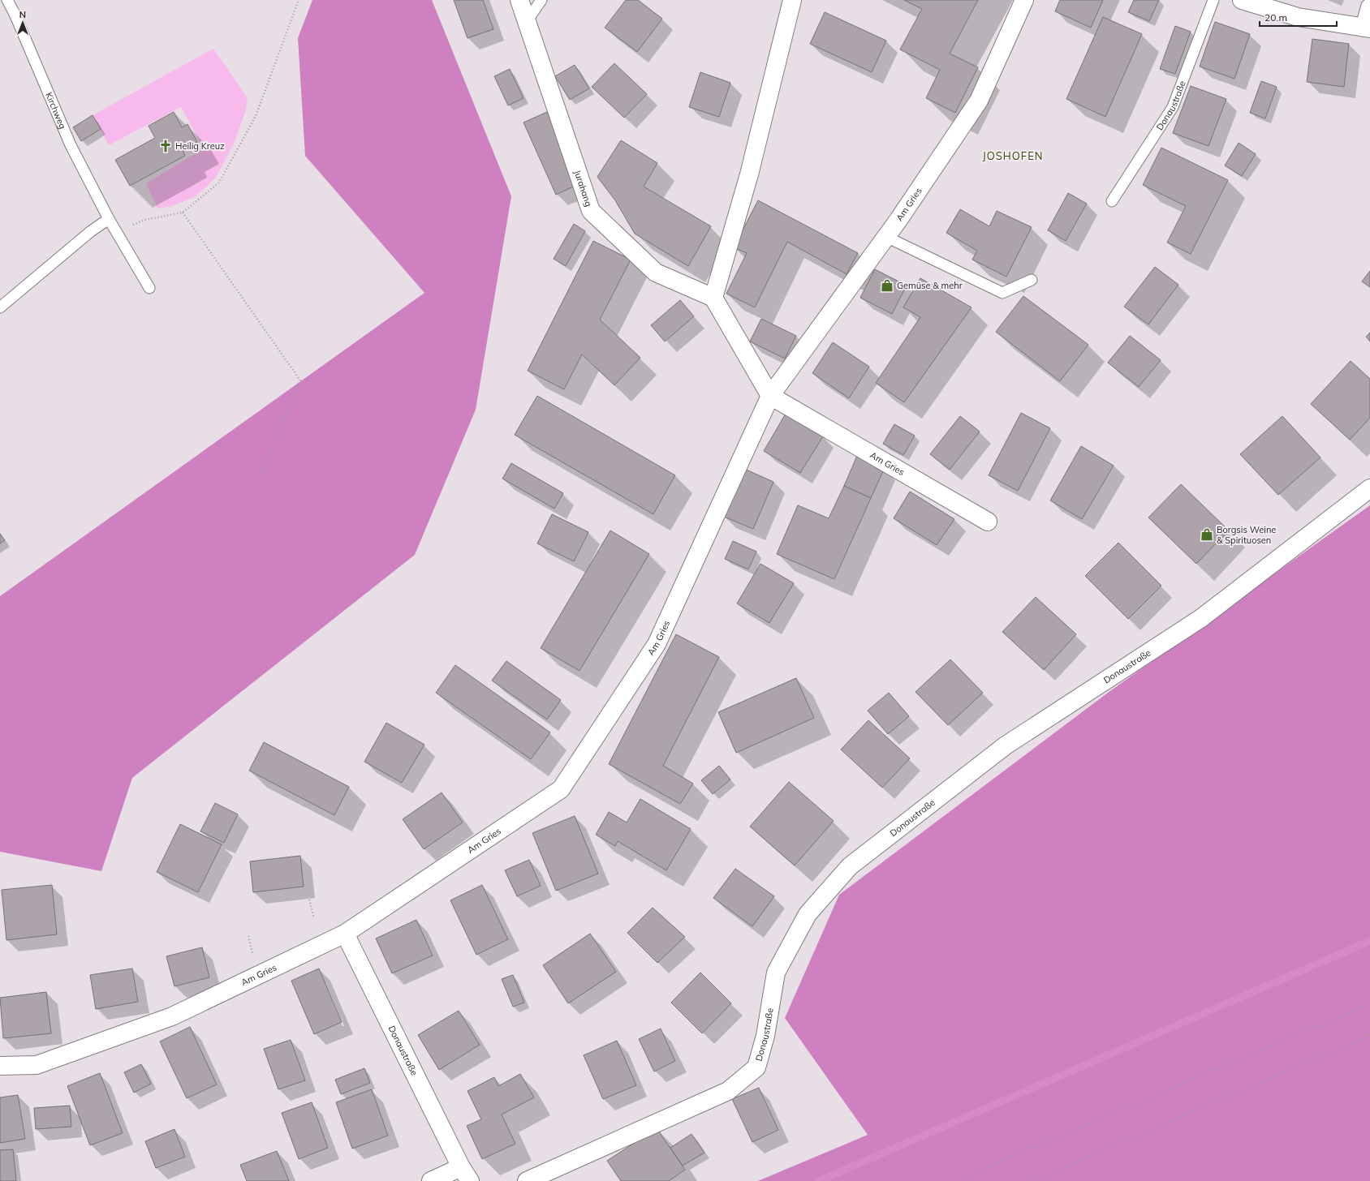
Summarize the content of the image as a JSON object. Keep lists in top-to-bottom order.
{
  "streets": {
    "street": ["Donaustraße", "Jurahang", "Am Gries"],
    "lane": ["Kirchweg"]
  },
  "crossings": [
    ["Donaustraße", "Am Gries"]
  ],
  "districts": ["JOSHOFEN"],
  "places": {
    "church": ["Heilig Kreuz"],
    "shop": ["Gemüse & mehr", "Borgsis Weine & Spirituosen"]
  },
  "scale_bar": "20 m",
  "north": "top"
}
